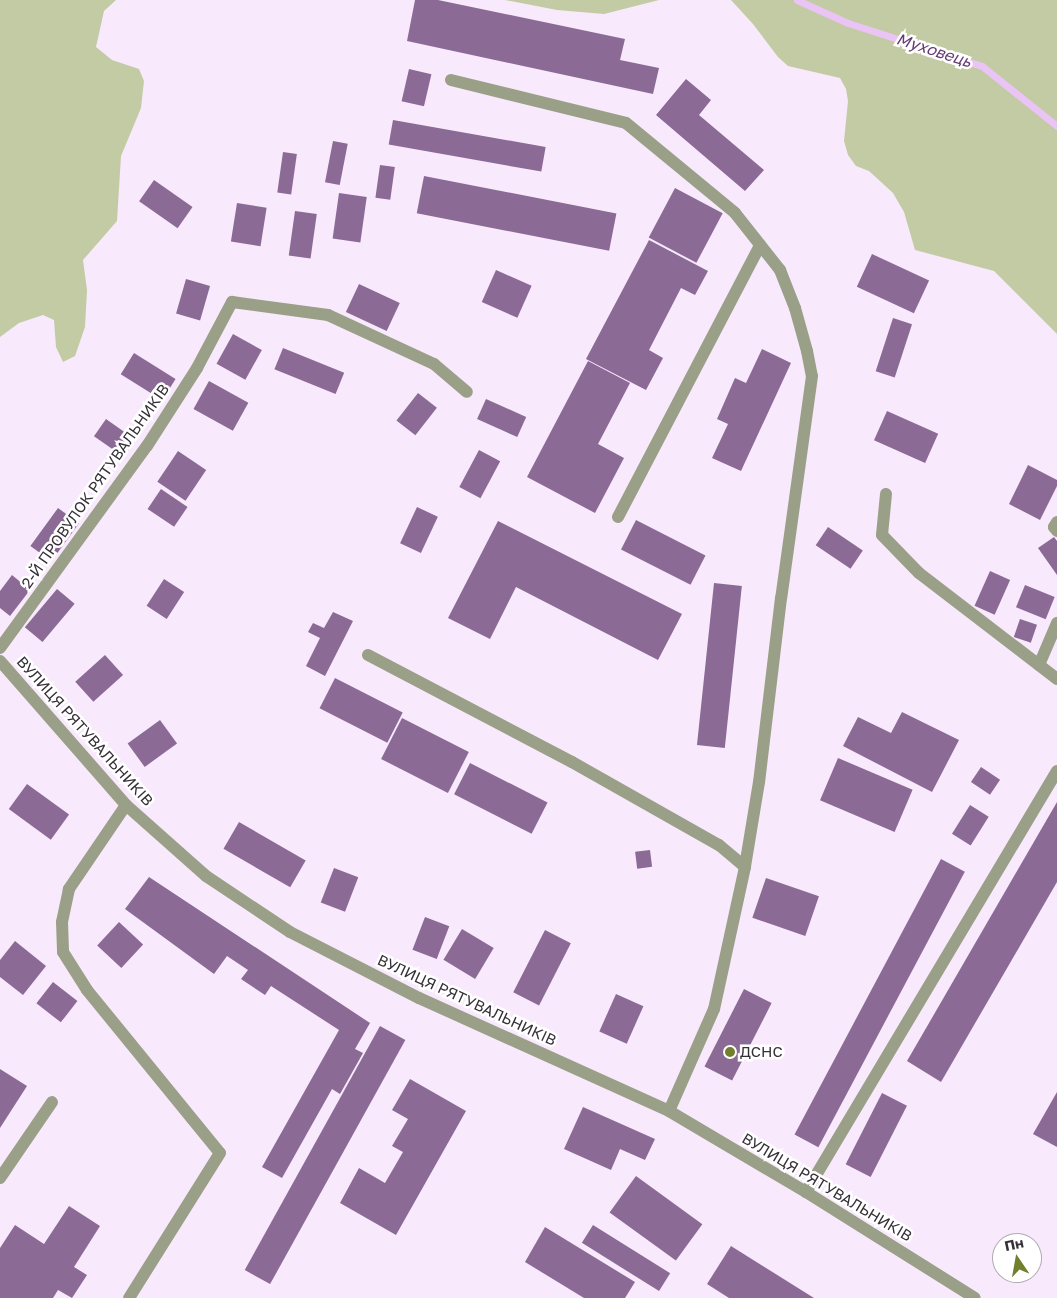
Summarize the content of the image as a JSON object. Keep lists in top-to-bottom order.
{
  "streets": {
    "street": ["2-Й ПРОВУЛОК РЯТУВАЛЬНИКІВ", "ВУЛИЦЯ РЯТУВАЛЬНИКІВ"]
  },
  "water": ["Муховець"],
  "places": ["ДСНС"],
  "north": "top"
}
